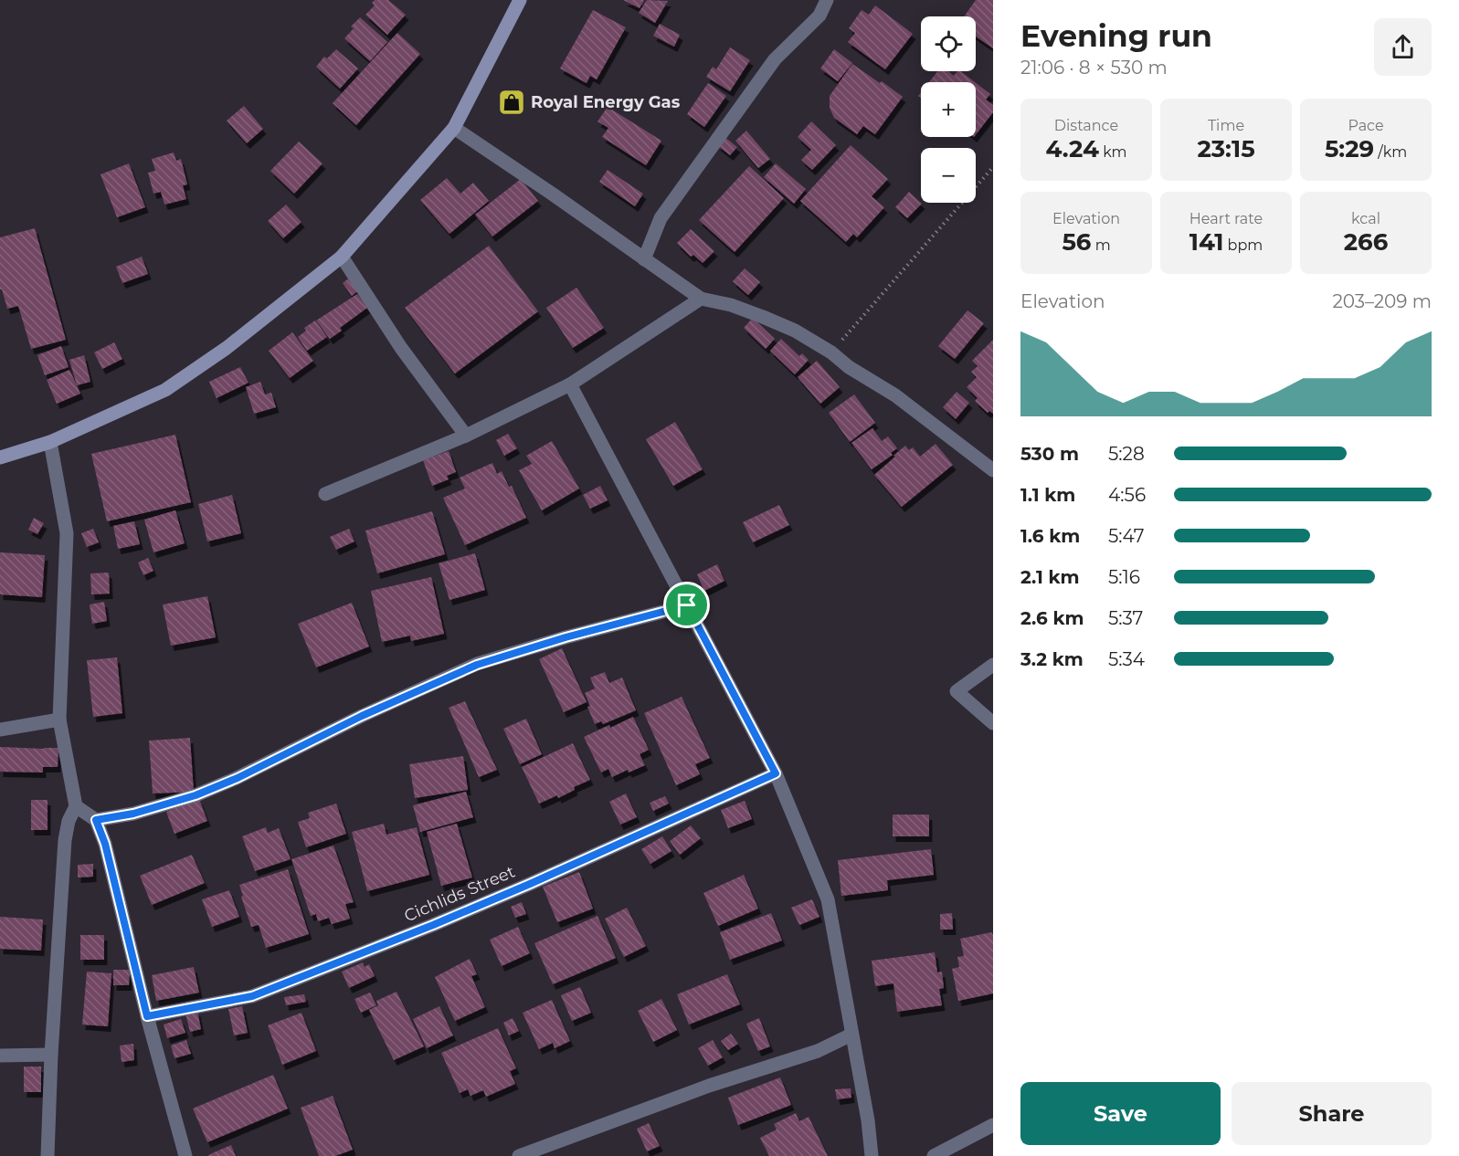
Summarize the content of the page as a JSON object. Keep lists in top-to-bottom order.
{
  "streets": {
    "street": ["Cichlids Street"]
  },
  "places": {
    "shop": ["Royal Energy Gas"]
  },
  "page": {
    "heading": ["Evening run", "21:06 · 8 × 530 m"],
    "map_buttons": ["+", "−"],
    "stats": [
      ["Distance", "4.24 km"],
      ["Time", "23:15"],
      ["Pace", "5:29 /km"],
      ["Elevation", "56 m"],
      ["Heart rate", "141 bpm"],
      ["kcal", "266"]
    ],
    "chart": ["Elevation", "203–209 m"],
    "list": [
      {
        "name": "530 m",
        "note": "5:28"
      },
      {
        "name": "1.1 km",
        "note": "4:56"
      },
      {
        "name": "1.6 km",
        "note": "5:47"
      },
      {
        "name": "2.1 km",
        "note": "5:16"
      },
      {
        "name": "2.6 km",
        "note": "5:37"
      },
      {
        "name": "3.2 km",
        "note": "5:34"
      }
    ],
    "buttons": ["Save", "Share"]
  }
}
